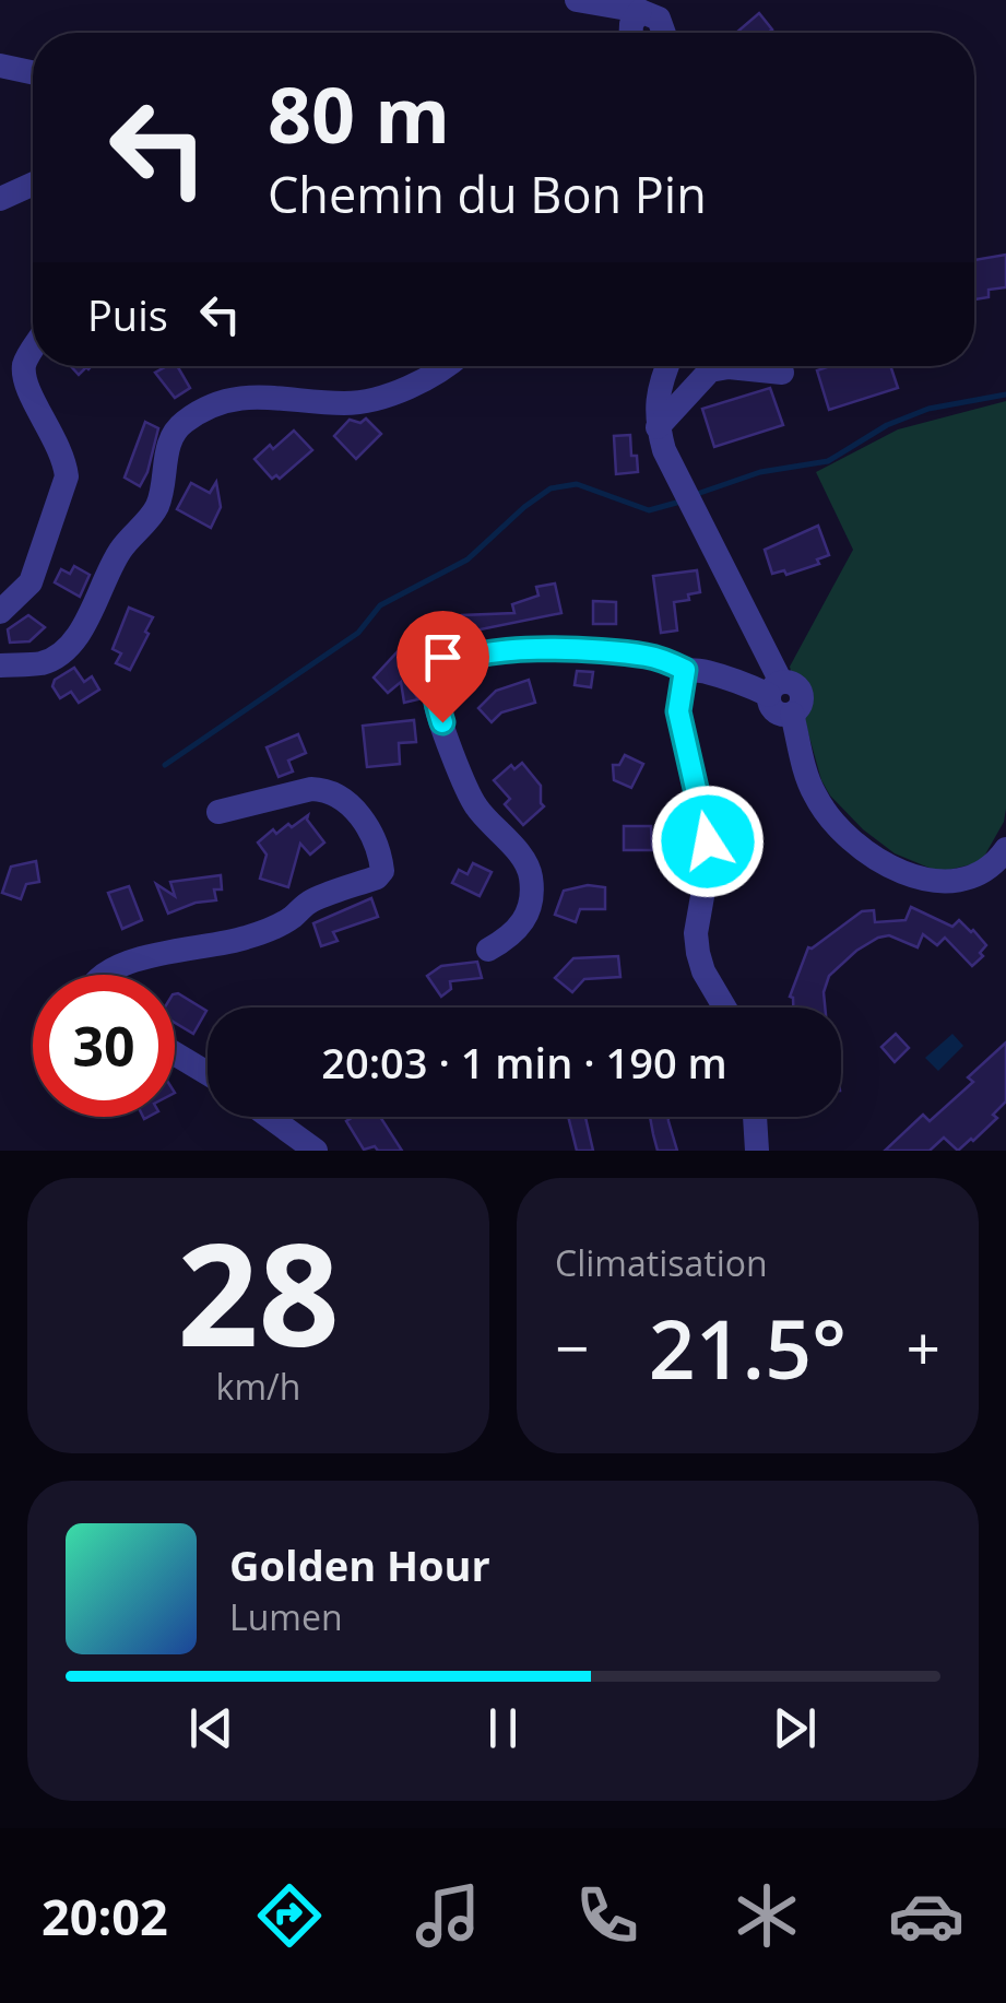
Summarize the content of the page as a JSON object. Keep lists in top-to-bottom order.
{
  "page": {
    "turn": ["80 m", "Chemin du Bon Pin"],
    "then": "Puis",
    "limit": "30",
    "trip": "20:03 · 1 min · 190 m",
    "tile": [
      ["28", "km/h"],
      "Climatisation"
    ],
    "heat": ["−", "21.5°", "+"],
    "song": ["Golden Hour", "Lumen"],
    "tabs": "20:02"
  }
}
